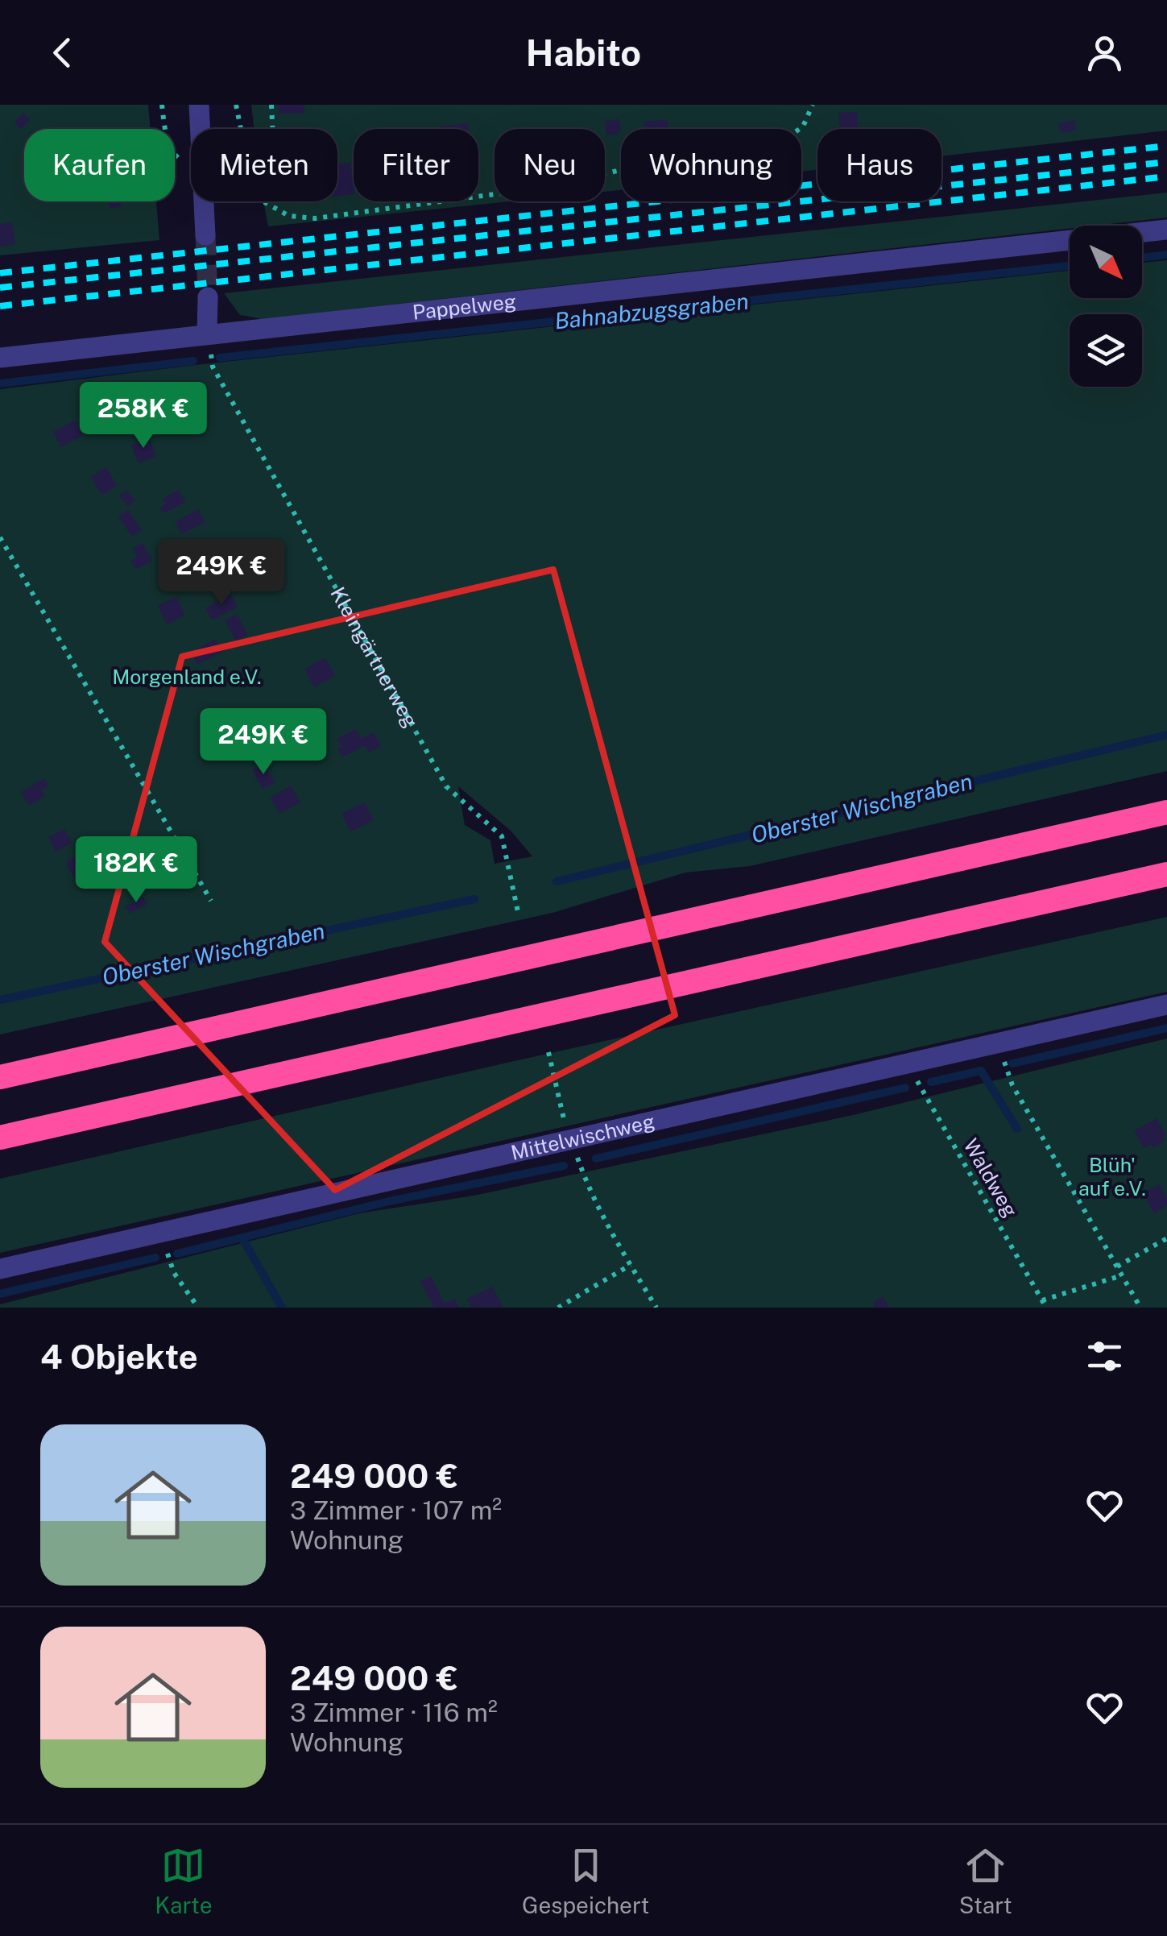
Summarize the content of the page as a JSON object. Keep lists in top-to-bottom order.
{
  "streets": {
    "street": ["Pappelweg", "Mittelwischweg"],
    "path": ["Kleingärtnerweg", "Waldweg"]
  },
  "crossings": [
    ["Pappelweg", "Kleingärtnerweg"],
    ["Mittelwischweg", "Waldweg"]
  ],
  "water": ["Bahnabzugsgraben", "Oberster Wischgraben"],
  "parks": ["Morgenland e.V.", "Blüh' auf e.V."],
  "north": "bottom right",
  "page": {
    "header": "Habito",
    "chip": [
      "Kaufen",
      "Mieten",
      "Filter",
      "Neu",
      "Wohnung",
      "Haus"
    ],
    "price": [
      "258K €",
      "249K €",
      "249K €",
      "182K €"
    ],
    "heading": "4 Objekte",
    "list": [
      {
        "name": "249 000 €",
        "note": "3 Zimmer · 107 m² · Wohnung"
      },
      {
        "name": "249 000 €",
        "note": "3 Zimmer · 116 m² · Wohnung"
      }
    ],
    "tabs": ["Karte", "Gespeichert", "Start"]
  }
}
